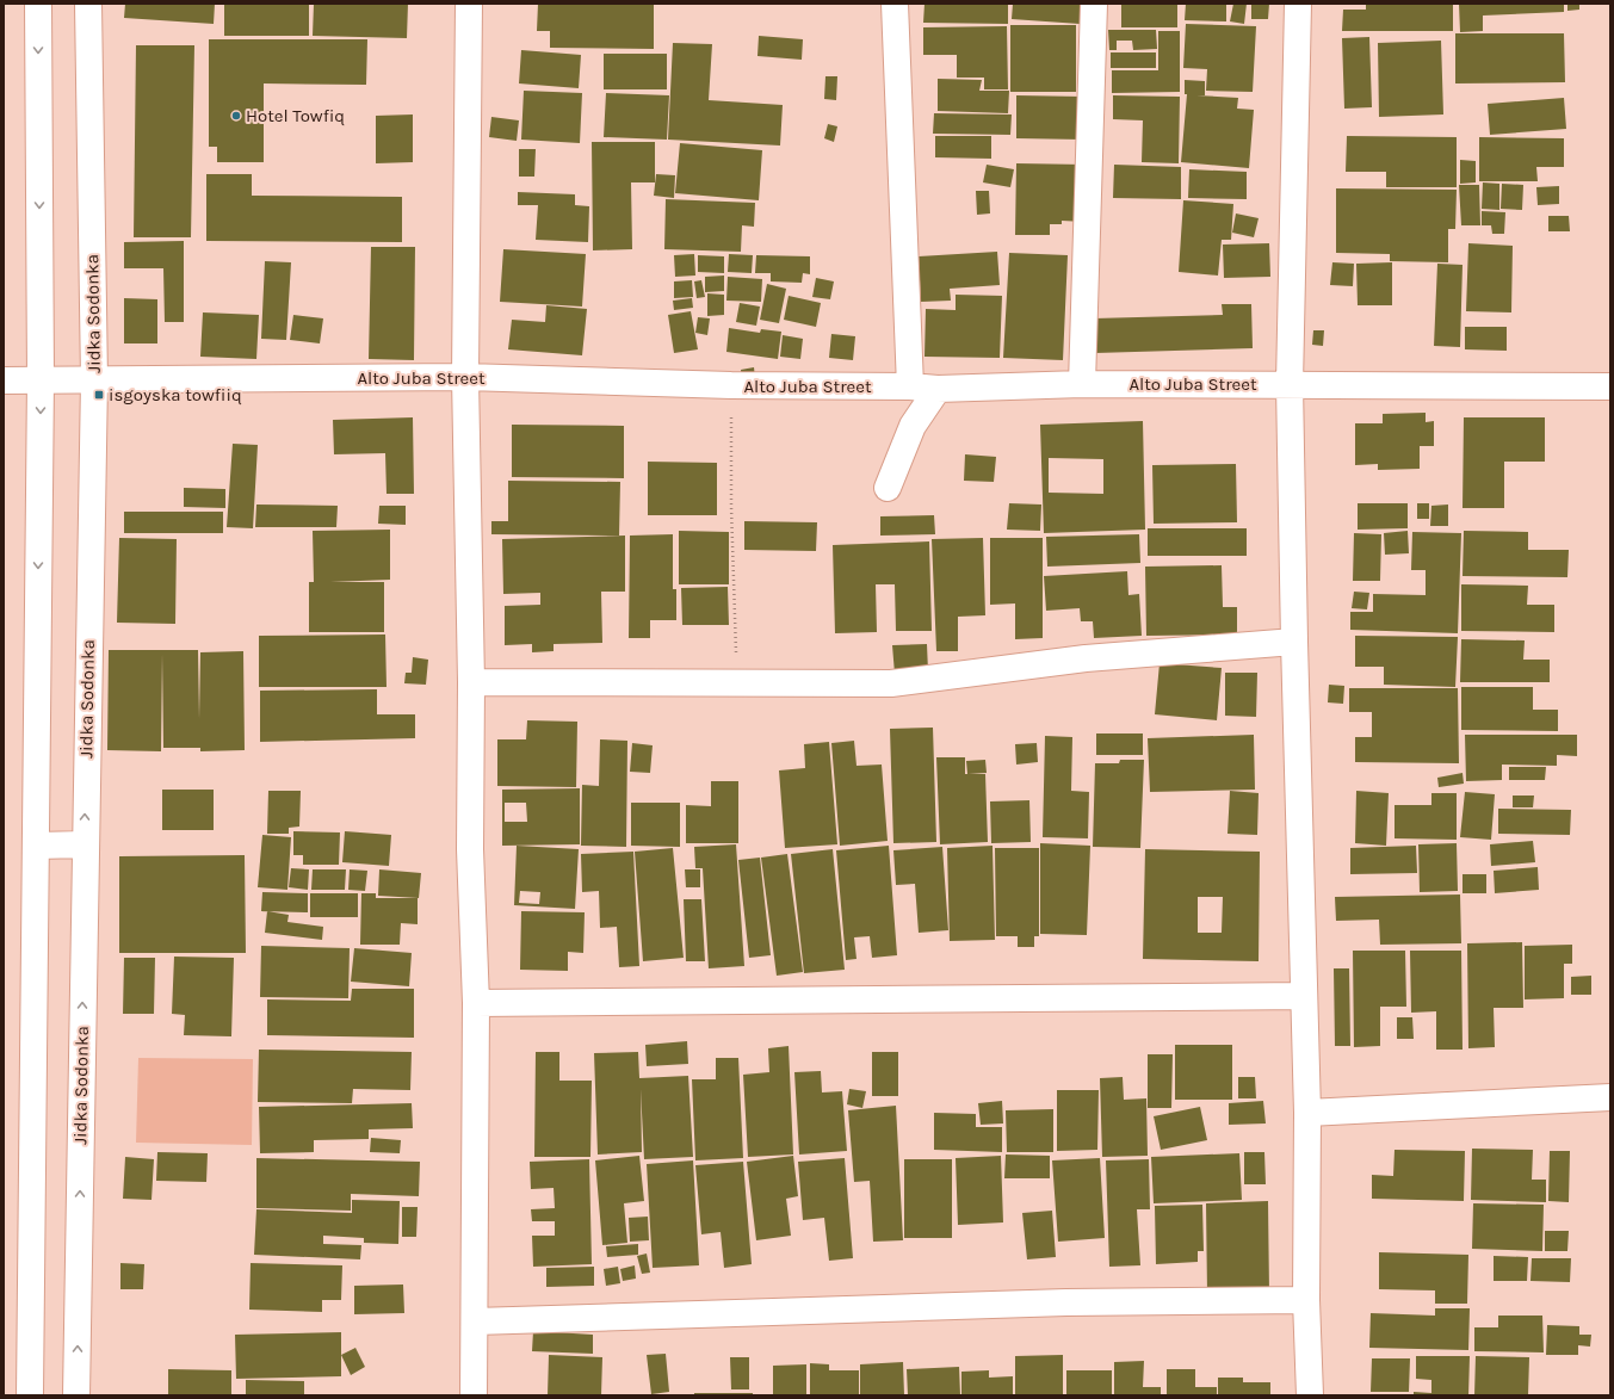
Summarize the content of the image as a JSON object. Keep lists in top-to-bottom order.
{
  "streets": {
    "street": ["Jidka Sodonka", "Alto Juba Street"]
  },
  "crossings": [
    ["Jidka Sodonka", "Alto Juba Street"]
  ],
  "places": {
    "other": ["Hotel Towfiq"],
    "transit": ["isgoyska towfiiq"]
  }
}
